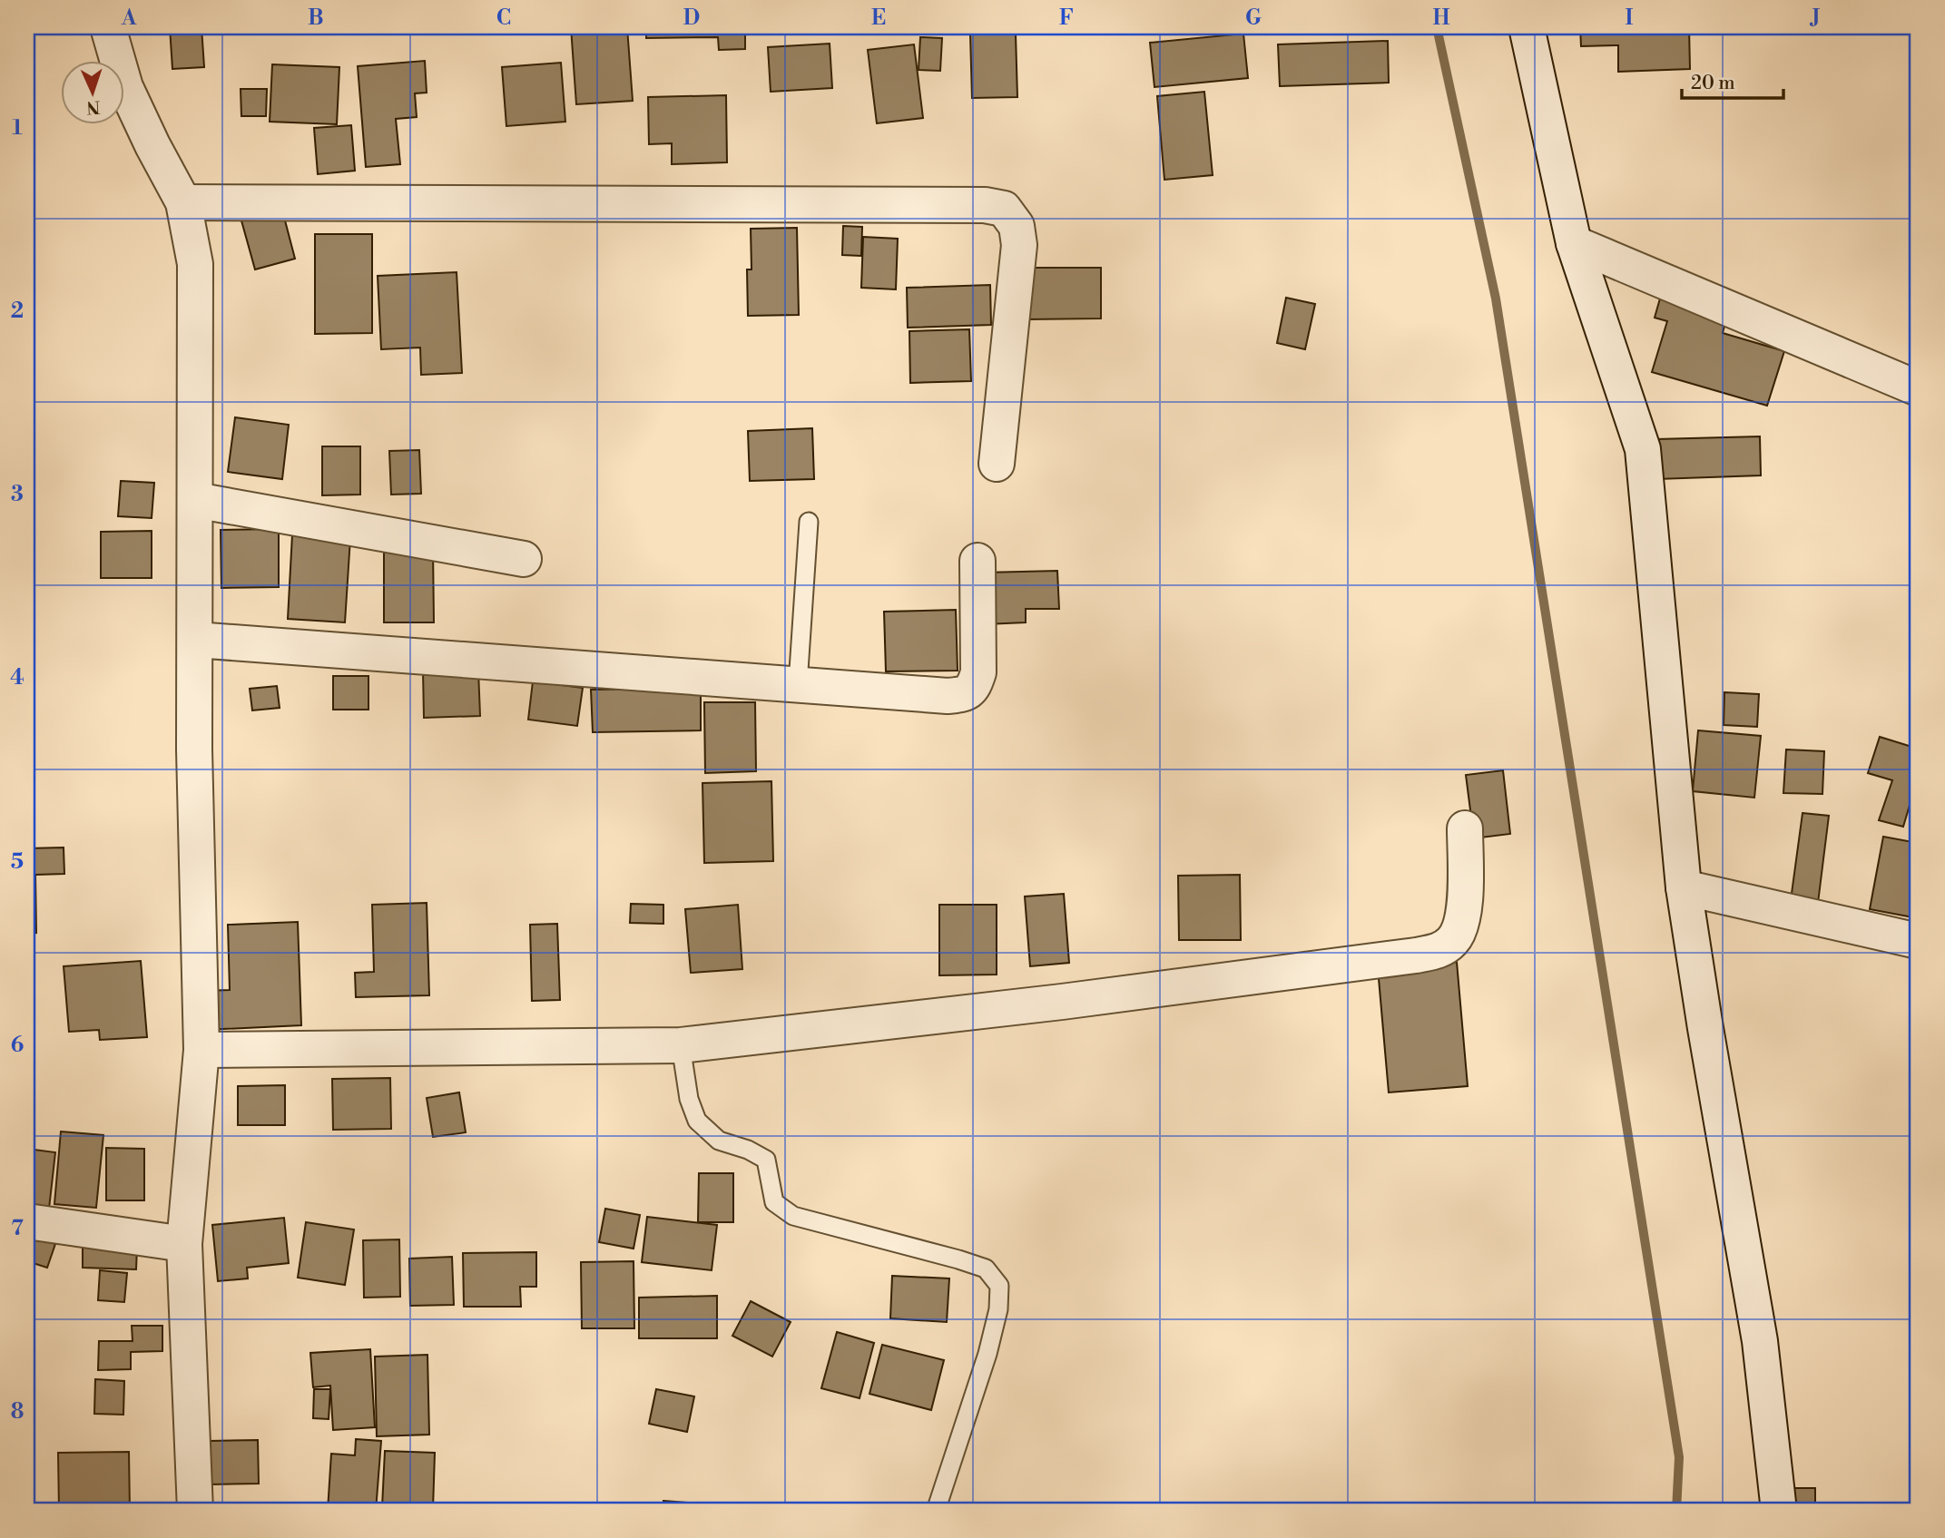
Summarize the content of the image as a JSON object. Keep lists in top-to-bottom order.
{
  "scale_bar": "20 m",
  "north": "bottom",
  "grid": {
    "columns": [
      "A",
      "B",
      "C",
      "D",
      "E",
      "F",
      "G",
      "H",
      "I",
      "J"
    ],
    "rows": [
      "1",
      "2",
      "3",
      "4",
      "5",
      "6",
      "7",
      "8"
    ]
  }
}
